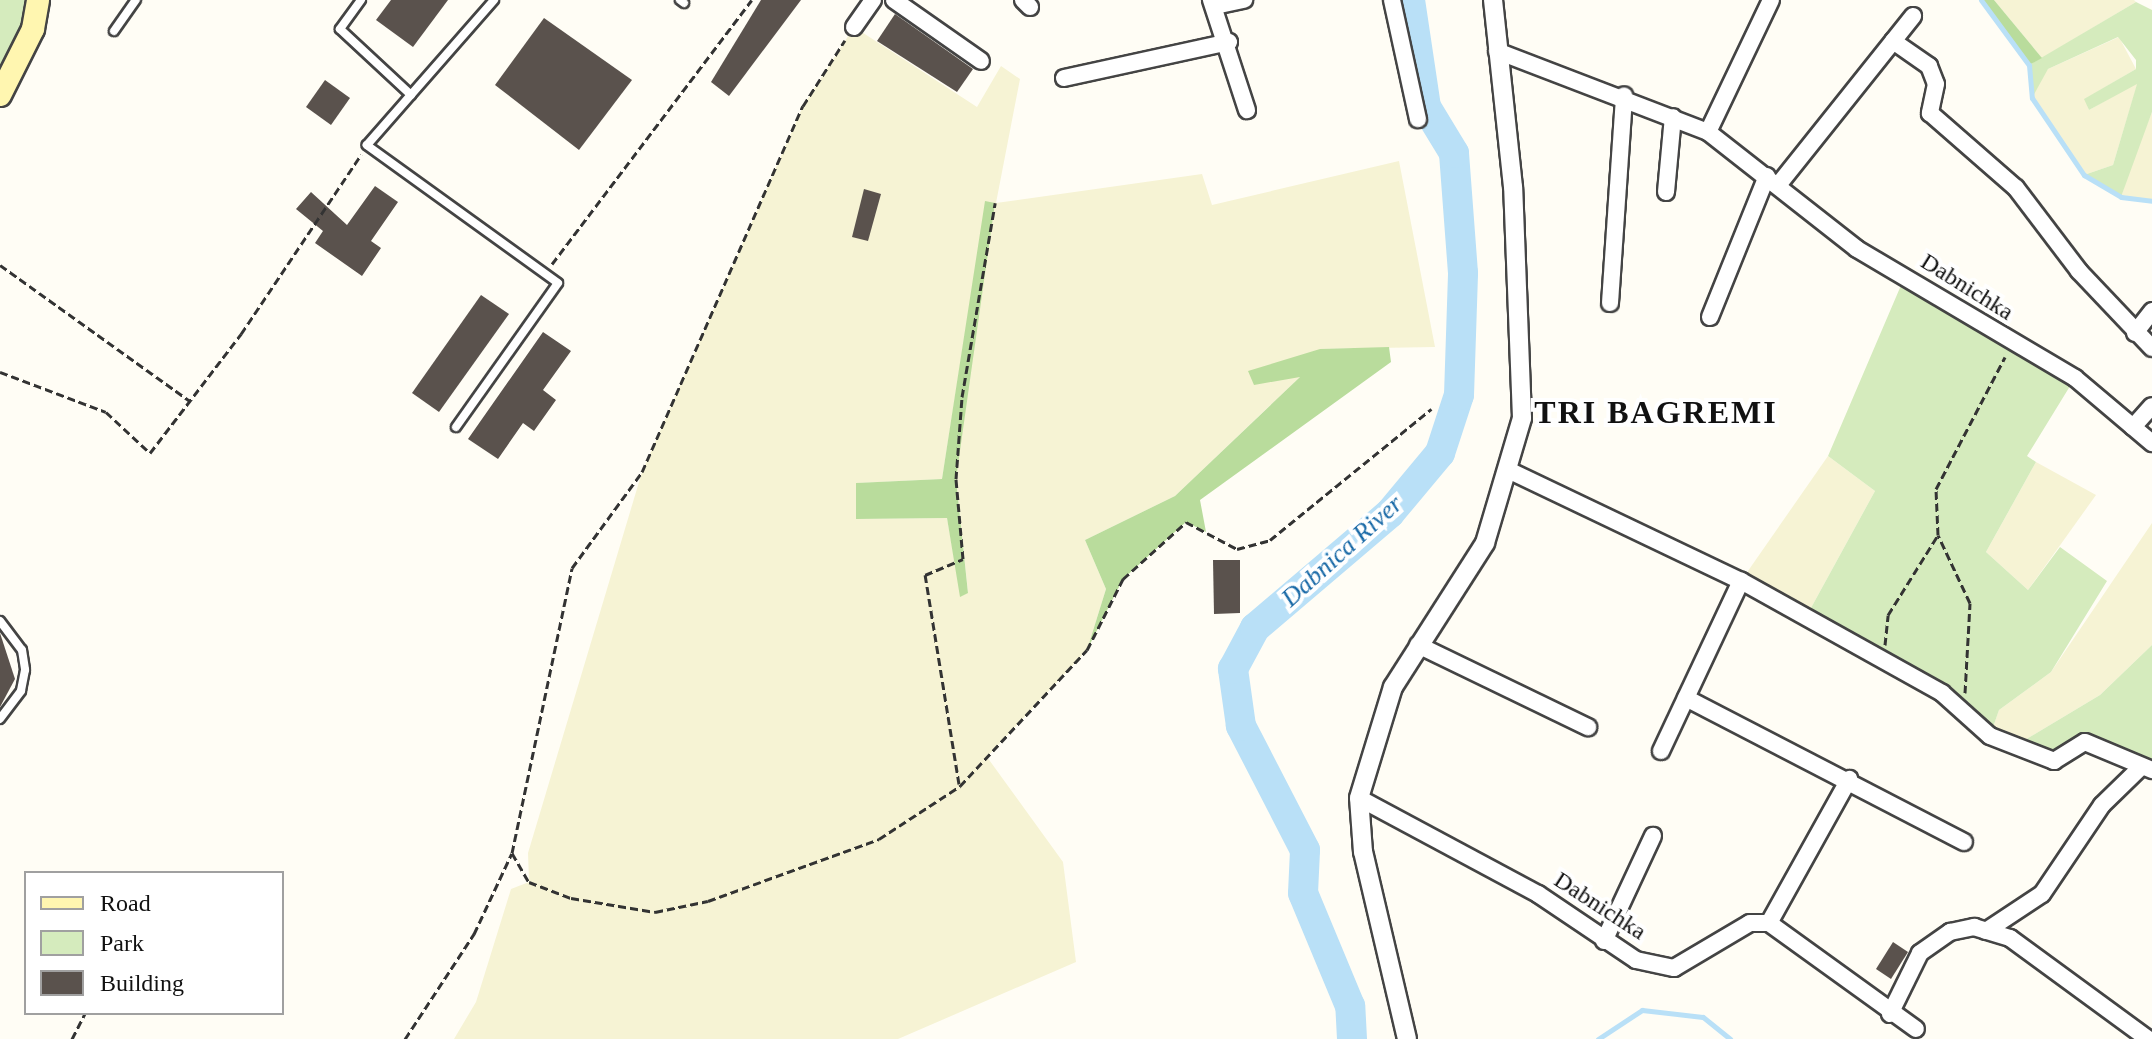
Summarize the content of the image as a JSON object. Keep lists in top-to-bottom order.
{
  "streets": {
    "street": ["Dabnichka"]
  },
  "districts": ["TRI BAGREMI"],
  "water": ["Dabnica River"],
  "legend": ["Road", "Park", "Building"]
}
